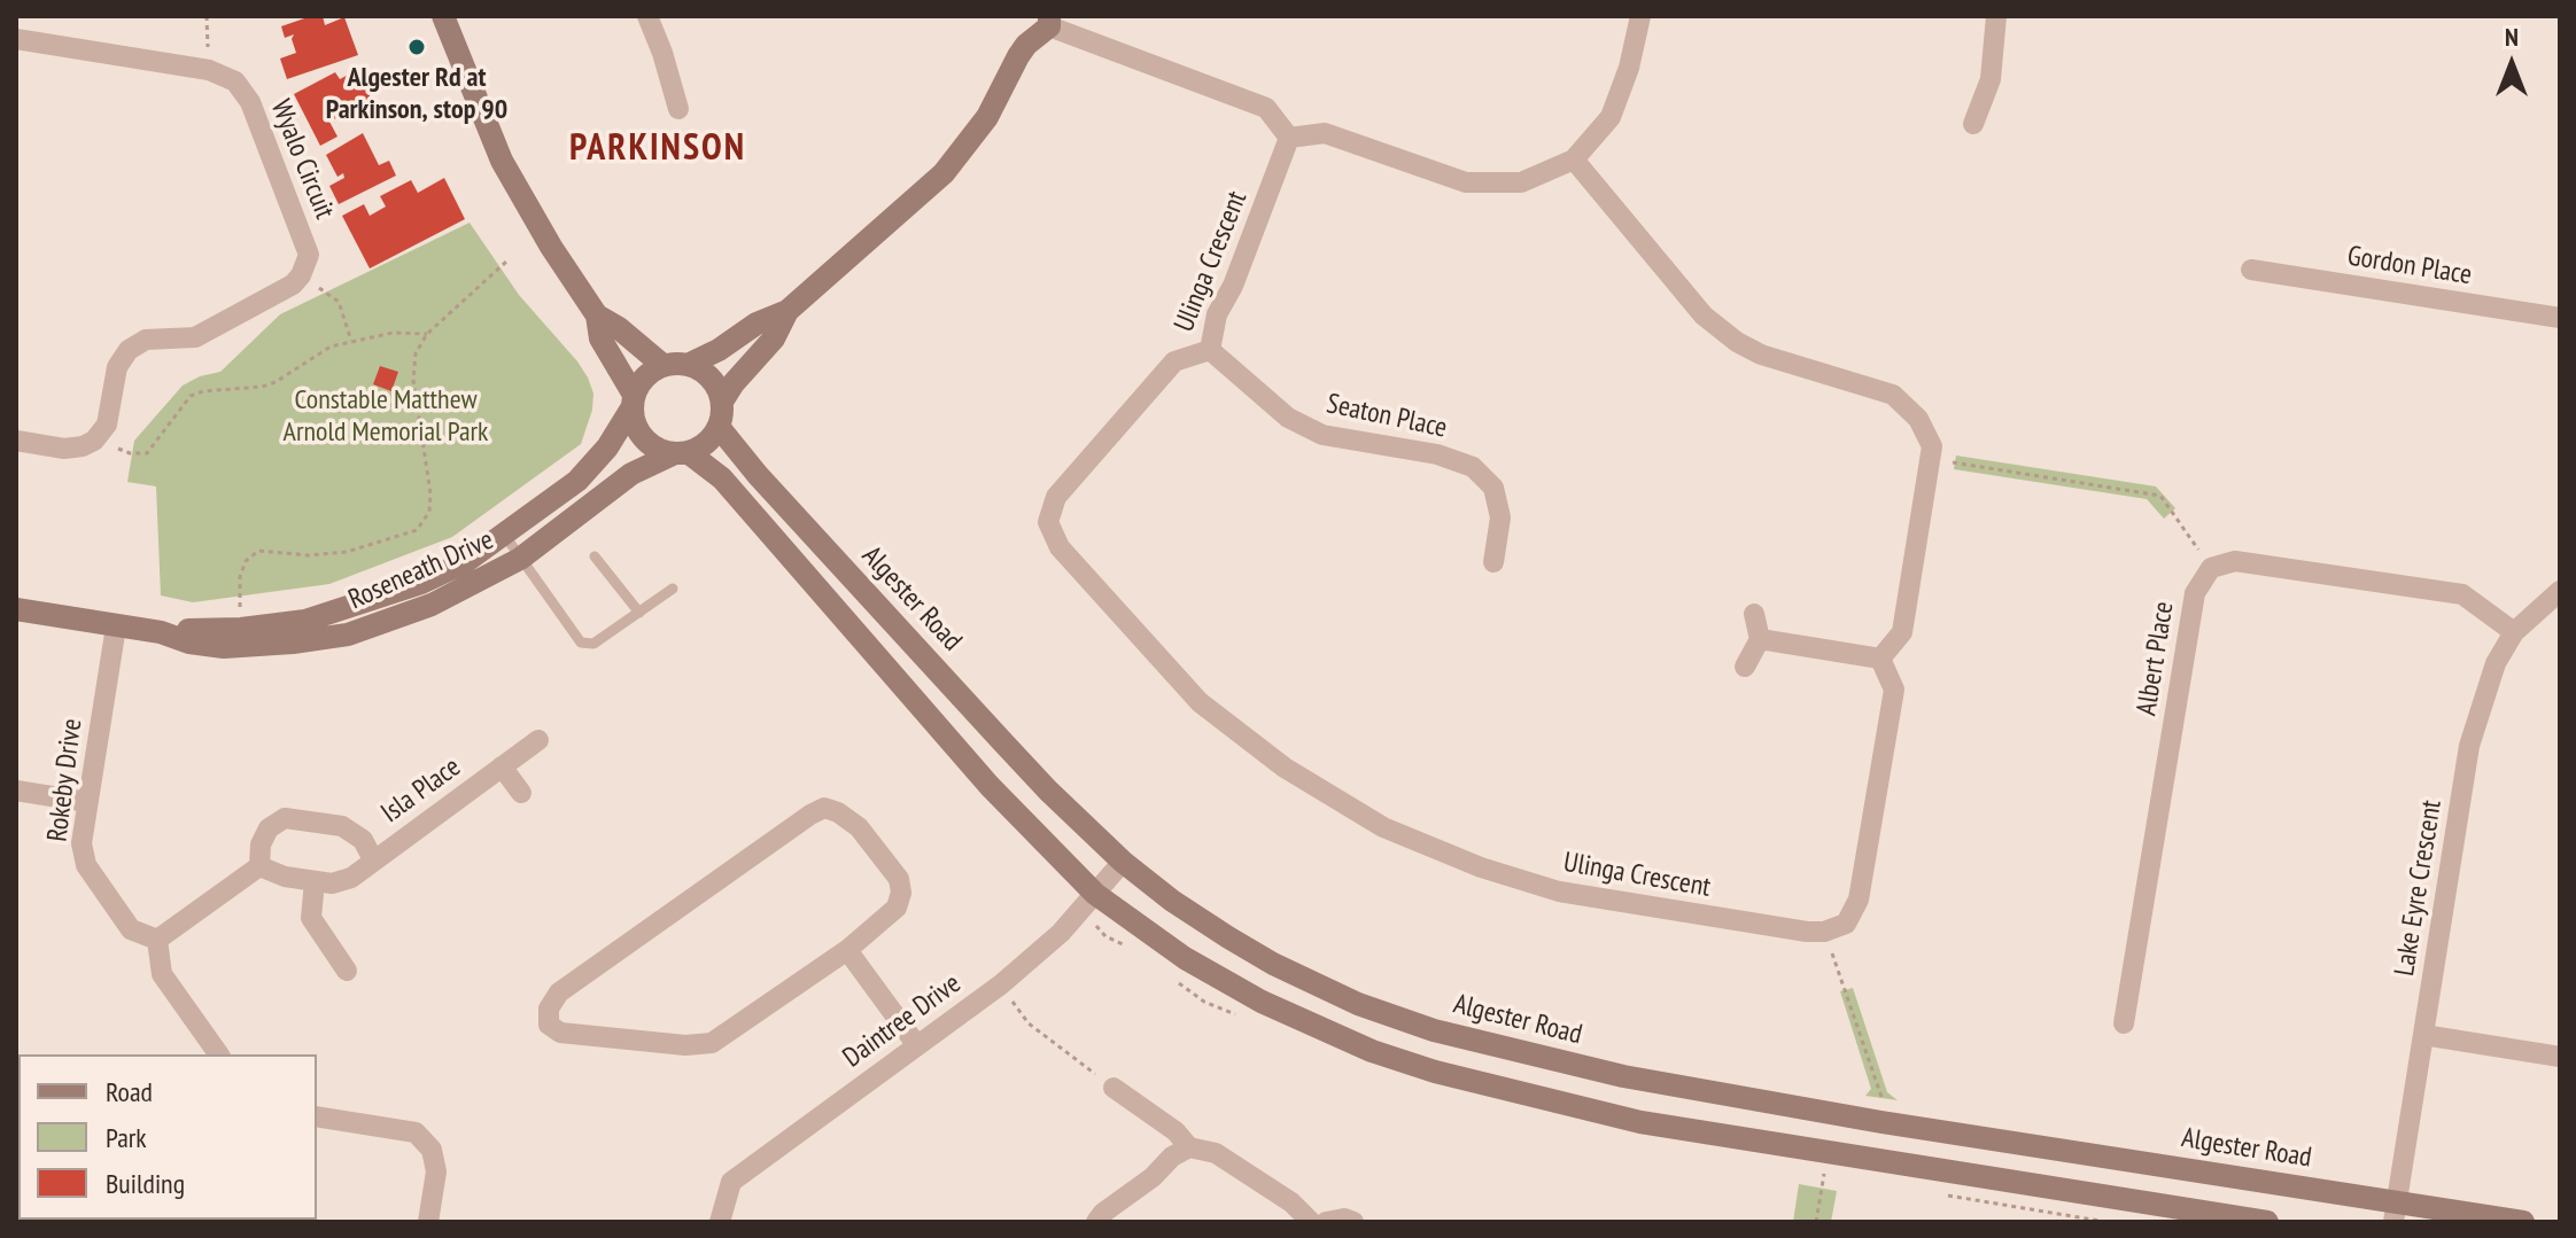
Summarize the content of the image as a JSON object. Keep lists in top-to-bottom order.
{
  "streets": {
    "main road": ["Roseneath Drive", "Algester Road"],
    "street": [
      "Wyalo Circuit",
      "Ulinga Crescent",
      "Gordon Place",
      "Seaton Place",
      "Albert Place",
      "Rokeby Drive",
      "Isla Place",
      "Lake Eyre Crescent",
      "Daintree Drive"
    ]
  },
  "crossings": [
    ["Ulinga Crescent", "Seaton Place"],
    ["Roseneath Drive", "Algester Road"],
    ["Roseneath Drive", "Rokeby Drive"],
    ["Algester Road", "Lake Eyre Crescent"],
    ["Algester Road", "Daintree Drive"]
  ],
  "districts": ["PARKINSON"],
  "parks": ["Constable Matthew Arnold Memorial Park"],
  "places": ["Algester Rd at Parkinson, stop 90"],
  "legend": ["Road", "Park", "Building"],
  "north": "top"
}
